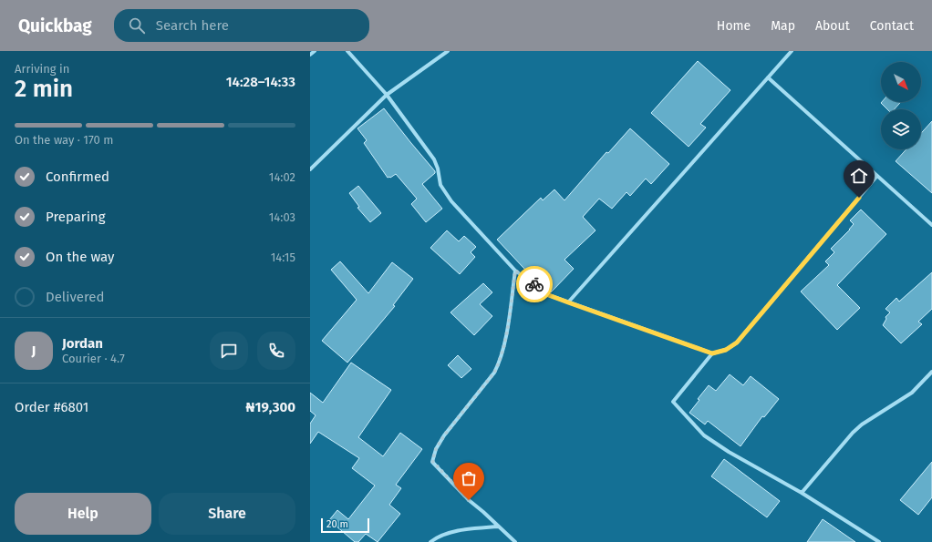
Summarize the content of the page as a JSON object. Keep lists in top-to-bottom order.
{
  "scale_bar": "20 m",
  "north": "bottom right",
  "page": {
    "header": "Quickbag",
    "search": "Search here",
    "nav": [
      "Home",
      "Map",
      "About",
      "Contact"
    ],
    "heading": ["2 min", "Arriving in", "14:28–14:33"],
    "panel": [
      "Jordan",
      "Courier · 4.7",
      "Order #6801",
      "₦19,300"
    ],
    "bar": "On the way · 170 m",
    "list": [
      ["Confirmed", "14:02"],
      ["Preparing", "14:03"],
      ["On the way", "14:15"],
      "Delivered"
    ],
    "round": "J",
    "buttons": ["Help", "Share"],
    "scale": "20 m"
  }
}
